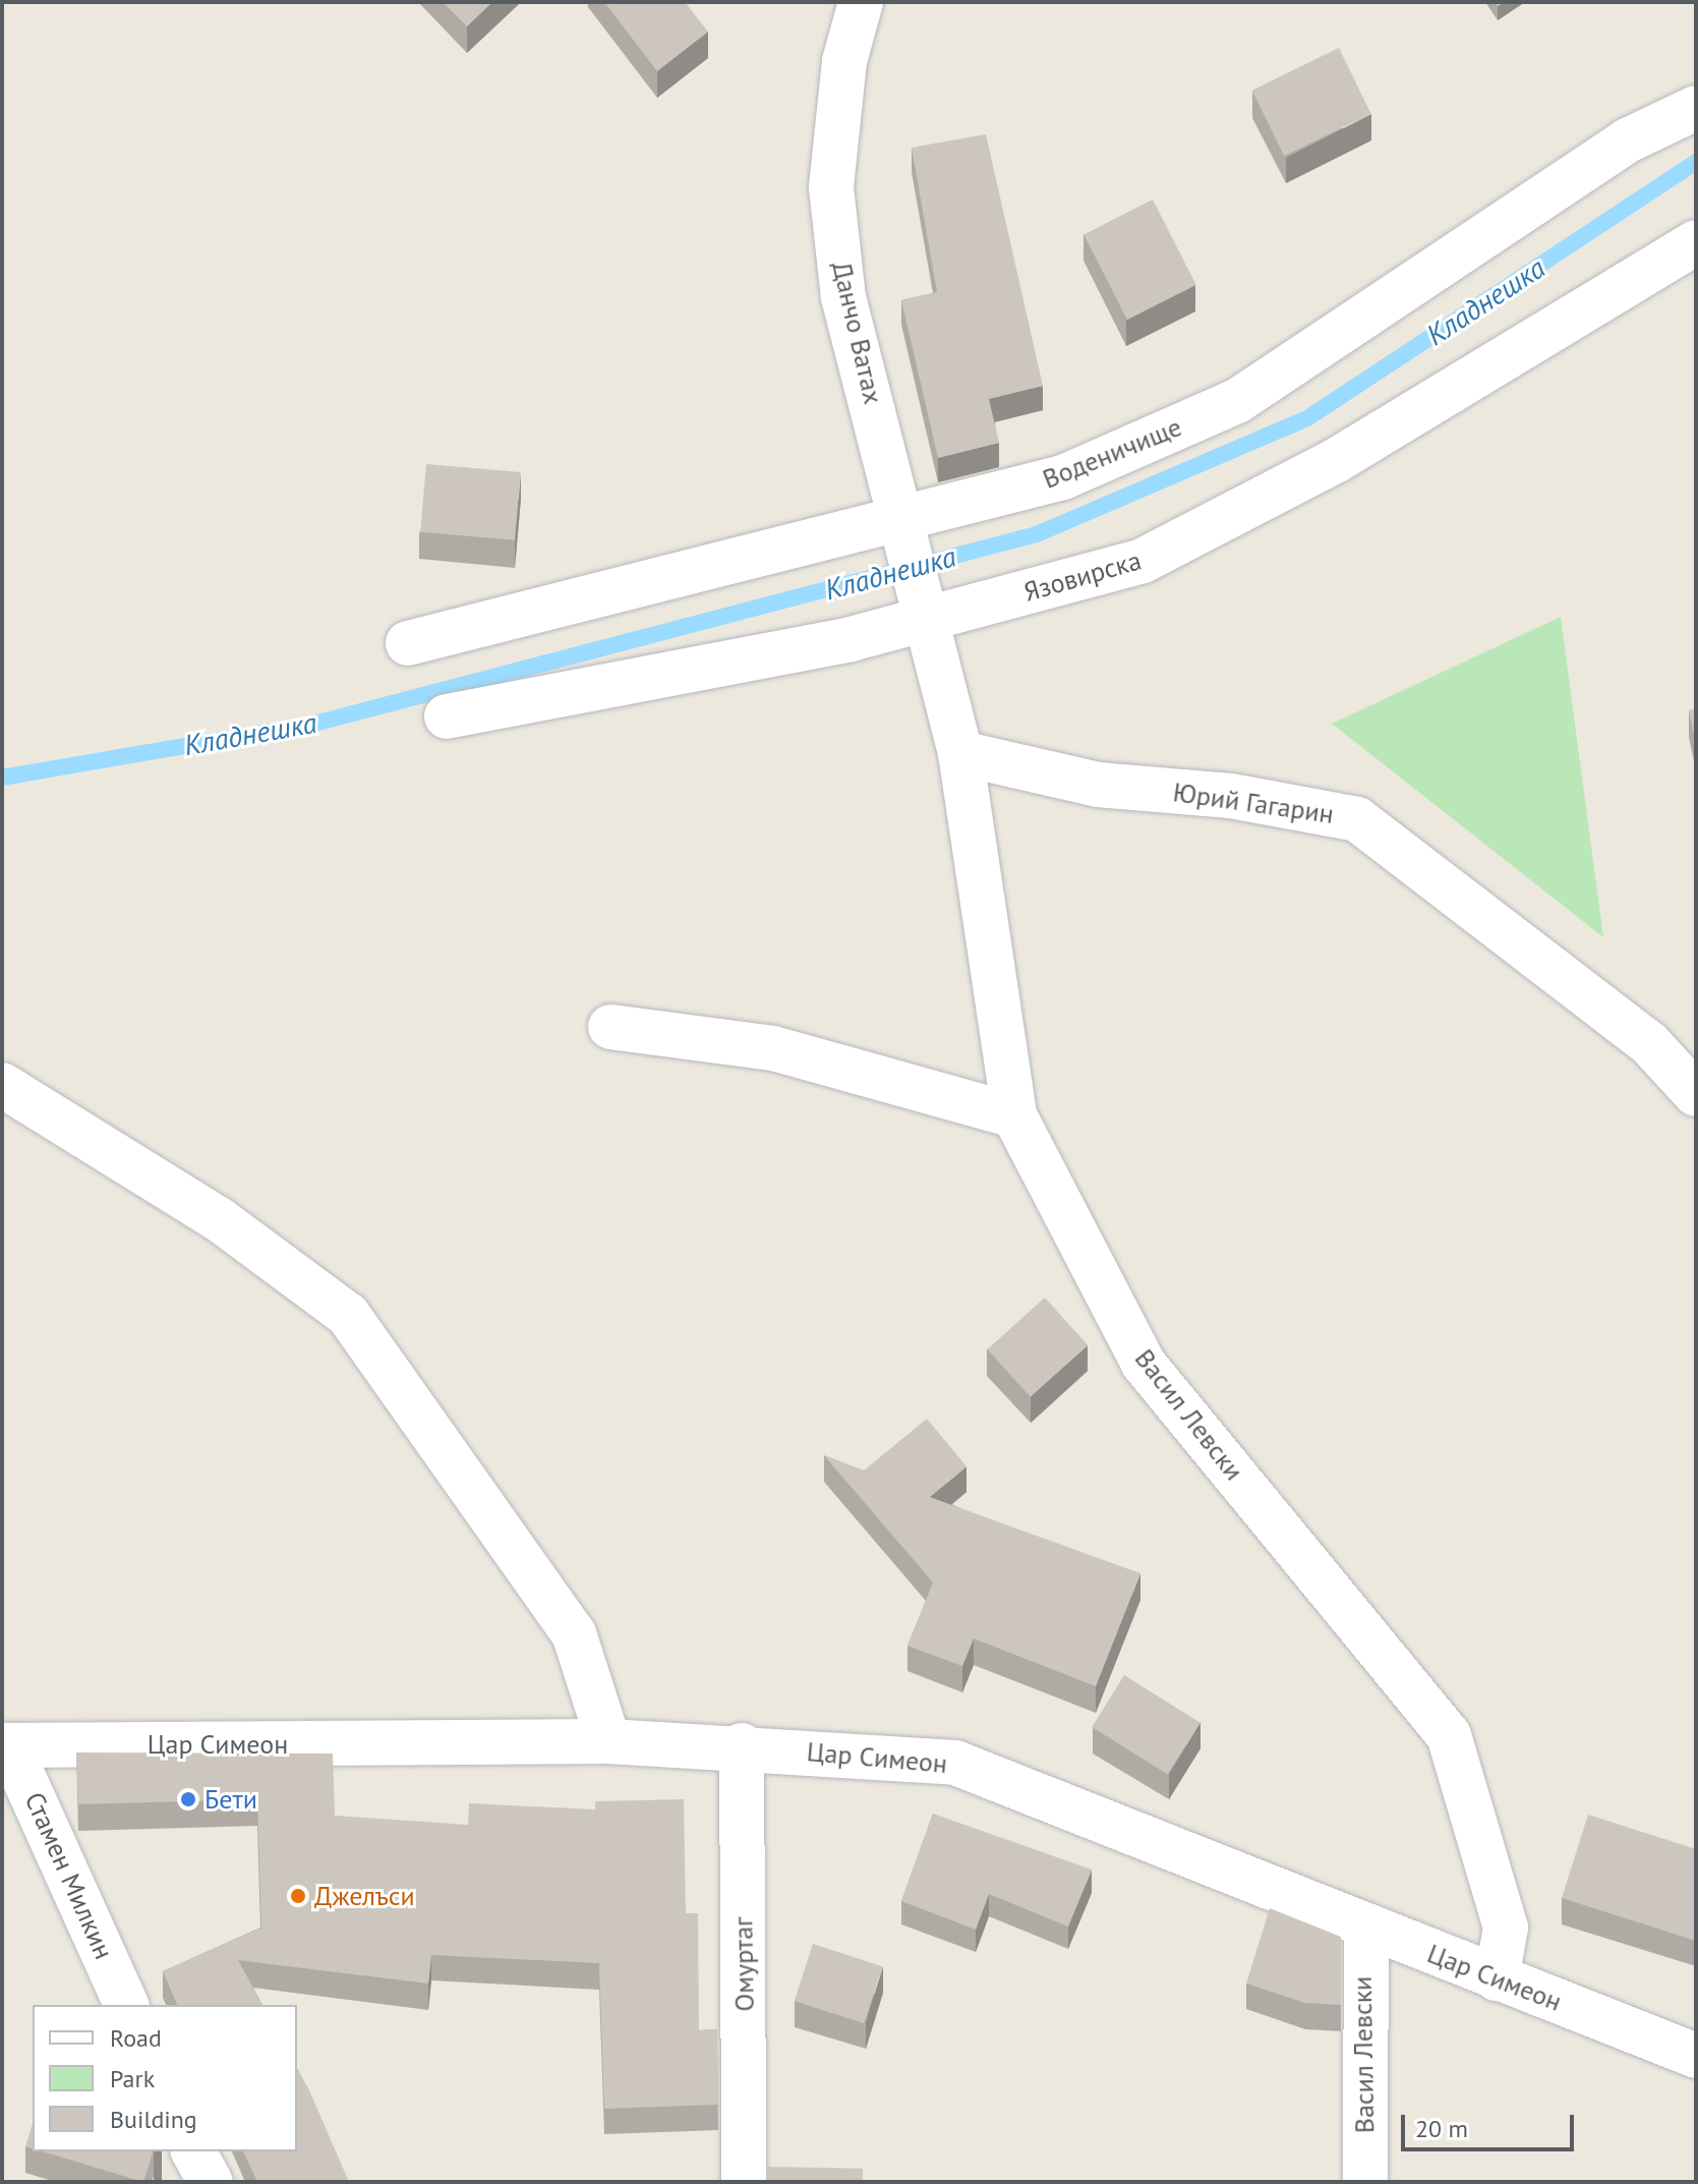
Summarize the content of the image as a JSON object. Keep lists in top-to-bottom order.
{
  "streets": {
    "street": [
      "Данчо Ватах",
      "Воденичище",
      "Язовирска",
      "Юрий Гагарин",
      "Васил Левски",
      "Цар Симеон",
      "Стамен Милкин",
      "Омуртаг"
    ]
  },
  "crossings": [
    ["Данчо Ватах", "Воденичище"],
    ["Юрий Гагарин", "Васил Левски"],
    ["Васил Левски", "Цар Симеон"],
    ["Цар Симеон", "Стамен Милкин"],
    ["Цар Симеон", "Омуртаг"]
  ],
  "water": ["Кладнешка"],
  "places": ["Бети", "Джелъси"],
  "legend": ["Road", "Park", "Building"],
  "scale_bar": "20 m"
}
